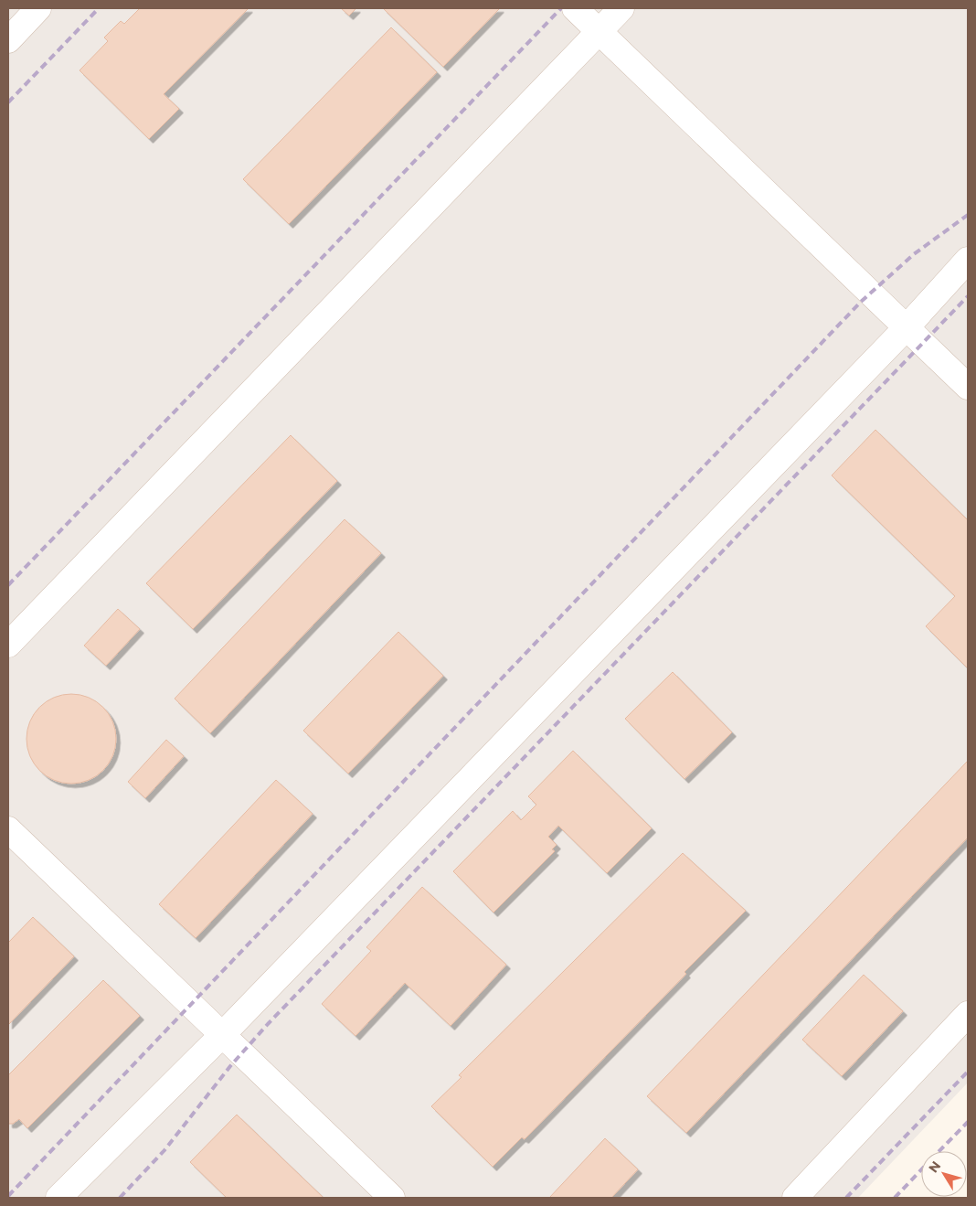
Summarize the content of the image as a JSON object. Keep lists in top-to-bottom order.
{
  "north": "top left"
}
